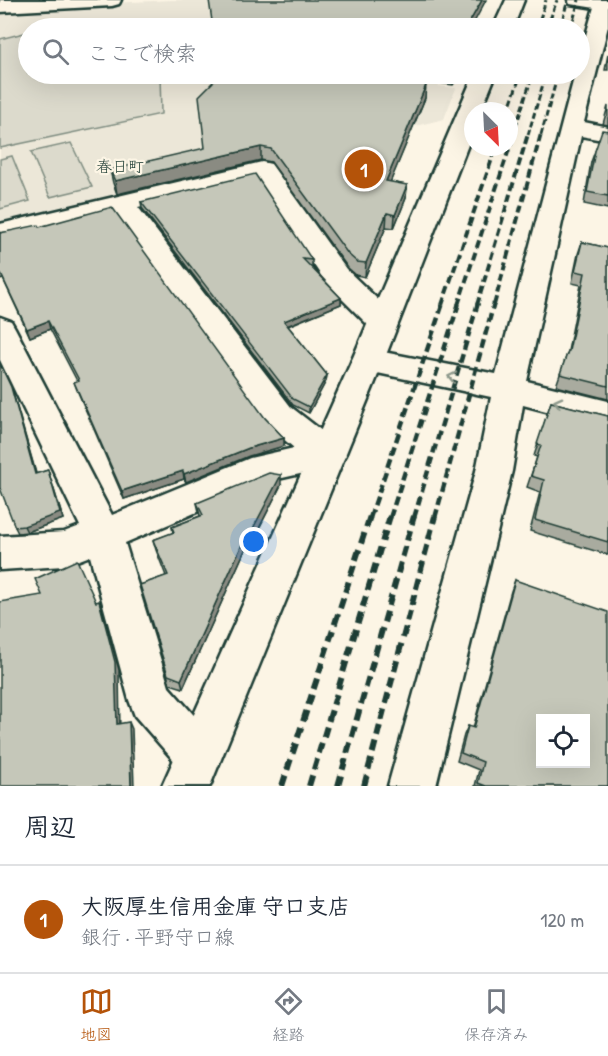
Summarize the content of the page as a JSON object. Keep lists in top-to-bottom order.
{
  "districts": ["春日町"],
  "north": "bottom right",
  "page": {
    "search": "ここで検索",
    "pins": "1",
    "heading": "周辺",
    "list": [
      {
        "mark": "1",
        "name": "大阪厚生信用金庫 守口支店",
        "note": "銀行 · 平野守口線",
        "value": "120 m"
      }
    ],
    "nav": ["地図", "経路", "保存済み"]
  }
}
